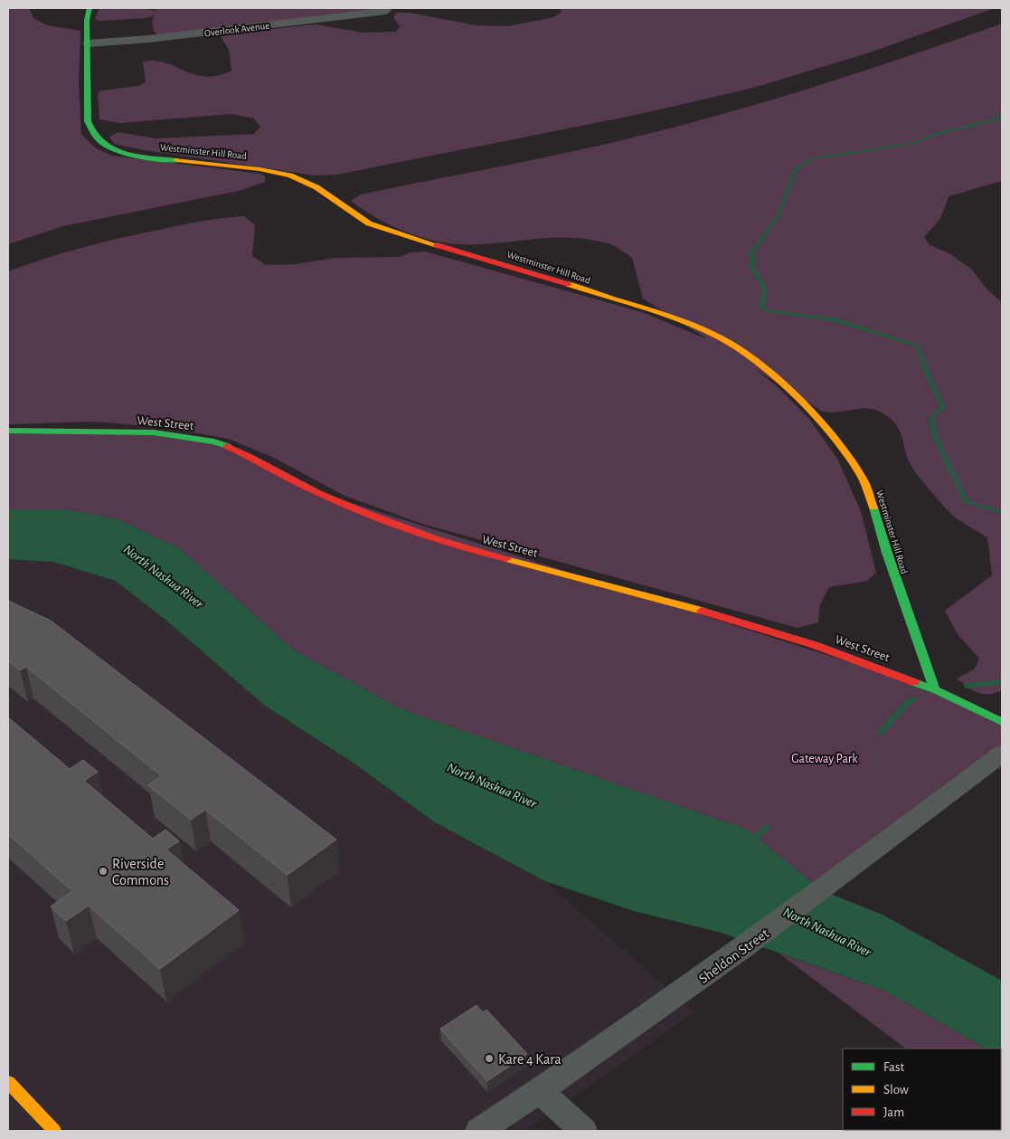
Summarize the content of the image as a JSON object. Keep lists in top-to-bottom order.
{
  "streets": {
    "main road": ["Westminster Hill Road", "West Street"],
    "street": ["Overlook Avenue", "Sheldon Street"]
  },
  "crossings": [
    ["Overlook Avenue", "Westminster Hill Road"],
    ["Westminster Hill Road", "West Street"]
  ],
  "water": ["North Nashua River"],
  "parks": ["Gateway Park"],
  "places": ["Riverside Commons", "Kare 4 Kara"],
  "legend": ["Fast", "Slow", "Jam"]
}
